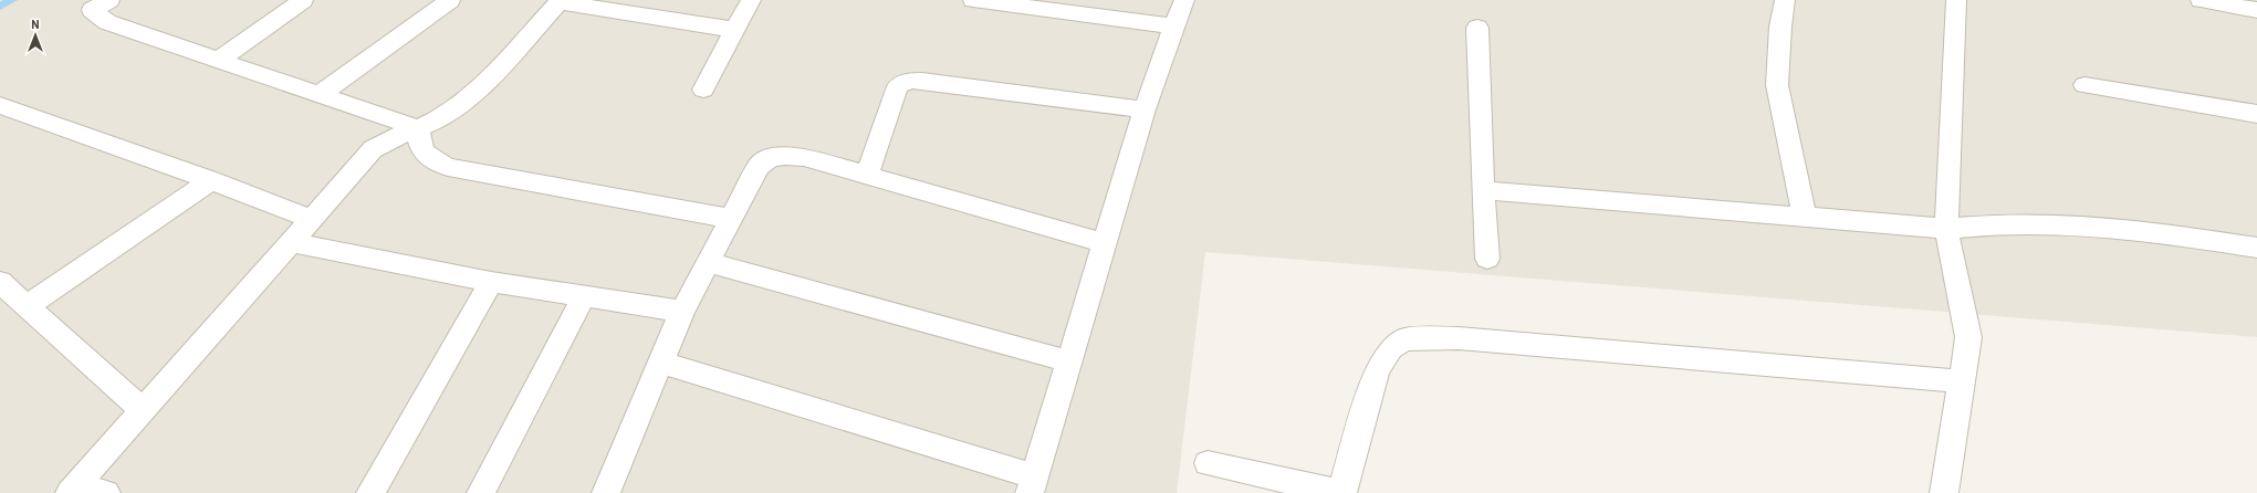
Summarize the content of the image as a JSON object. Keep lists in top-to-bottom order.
{
  "north": "top"
}
